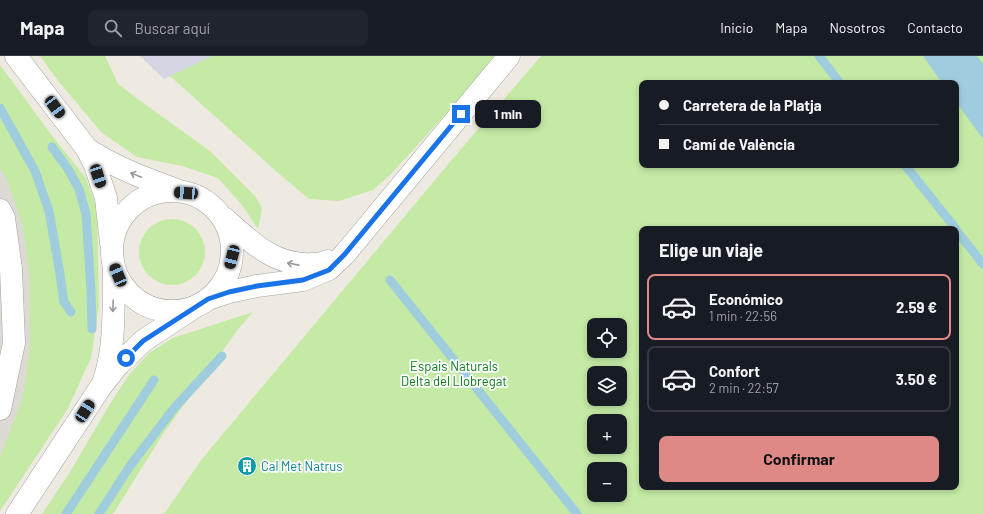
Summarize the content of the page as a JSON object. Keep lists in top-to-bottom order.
{
  "parks": ["Espais Naturals Delta del Llobregat"],
  "places": {
    "building": ["Cal Met Natrus"]
  },
  "page": {
    "header": "Mapa",
    "search": "Buscar aquí",
    "nav": [
      "Inicio",
      "Mapa",
      "Nosotros",
      "Contacto"
    ],
    "banner": ["Carretera de la Platja", "Camí de València"],
    "bubble": "1 min",
    "heading": "Elige un viaje",
    "list": [
      {
        "name": "Económico",
        "note": "1 min · 22:56",
        "value": "2.59 €"
      },
      {
        "name": "Confort",
        "note": "2 min · 22:57",
        "value": "3.50 €"
      }
    ],
    "map_buttons": ["+", "−"],
    "buttons": "Confirmar"
  }
}
